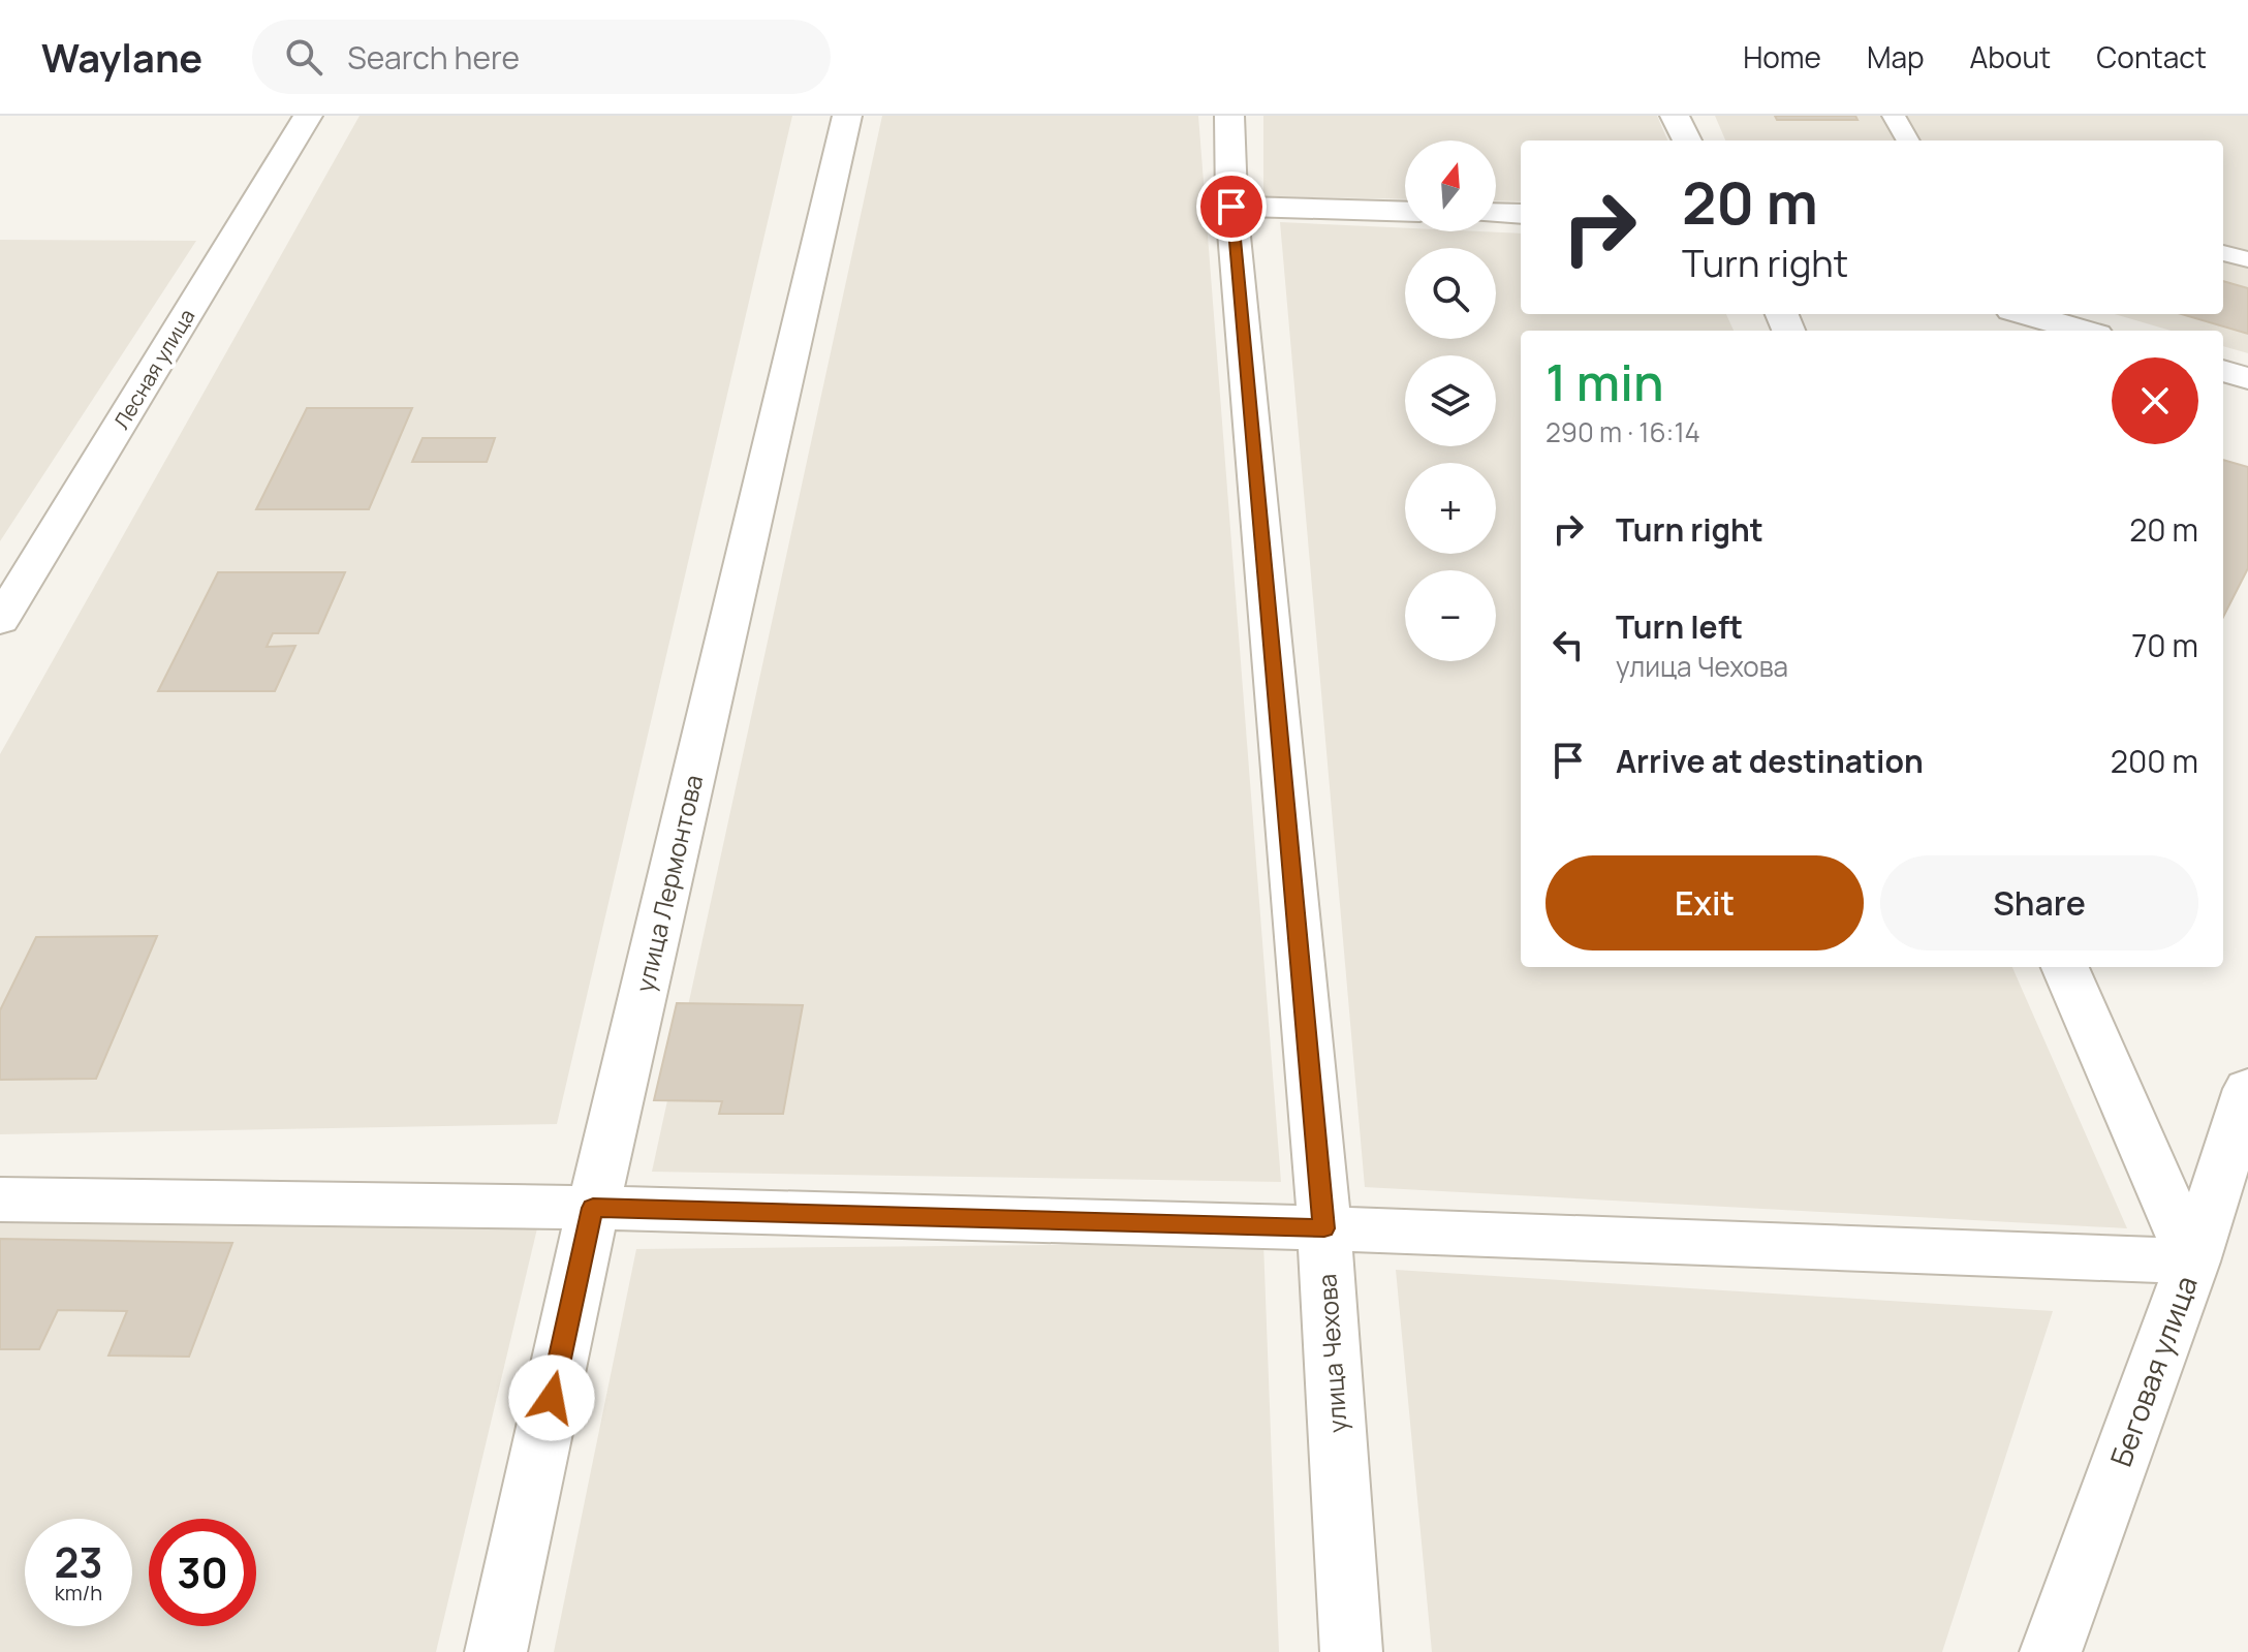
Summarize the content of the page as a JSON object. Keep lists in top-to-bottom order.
{
  "streets": {
    "street": [
      "Лесная улица",
      "улица Лермонтова",
      "улица Чехова",
      "Беговая улица"
    ]
  },
  "north": "top",
  "page": {
    "header": "Waylane",
    "search": "Search here",
    "nav": [
      "Home",
      "Map",
      "About",
      "Contact"
    ],
    "map_buttons": ["+", "−"],
    "turn": ["20 m", "Turn right"],
    "heading": ["1 min", "290 m · 16:14"],
    "list": [
      {
        "name": "Turn right",
        "value": "20 m"
      },
      {
        "name": "Turn left",
        "note": "улица Чехова",
        "value": "70 m"
      },
      {
        "name": "Arrive at destination",
        "value": "200 m"
      }
    ],
    "buttons": ["Exit", "Share"],
    "speed": "23 km/h",
    "limit": "30"
  }
}
